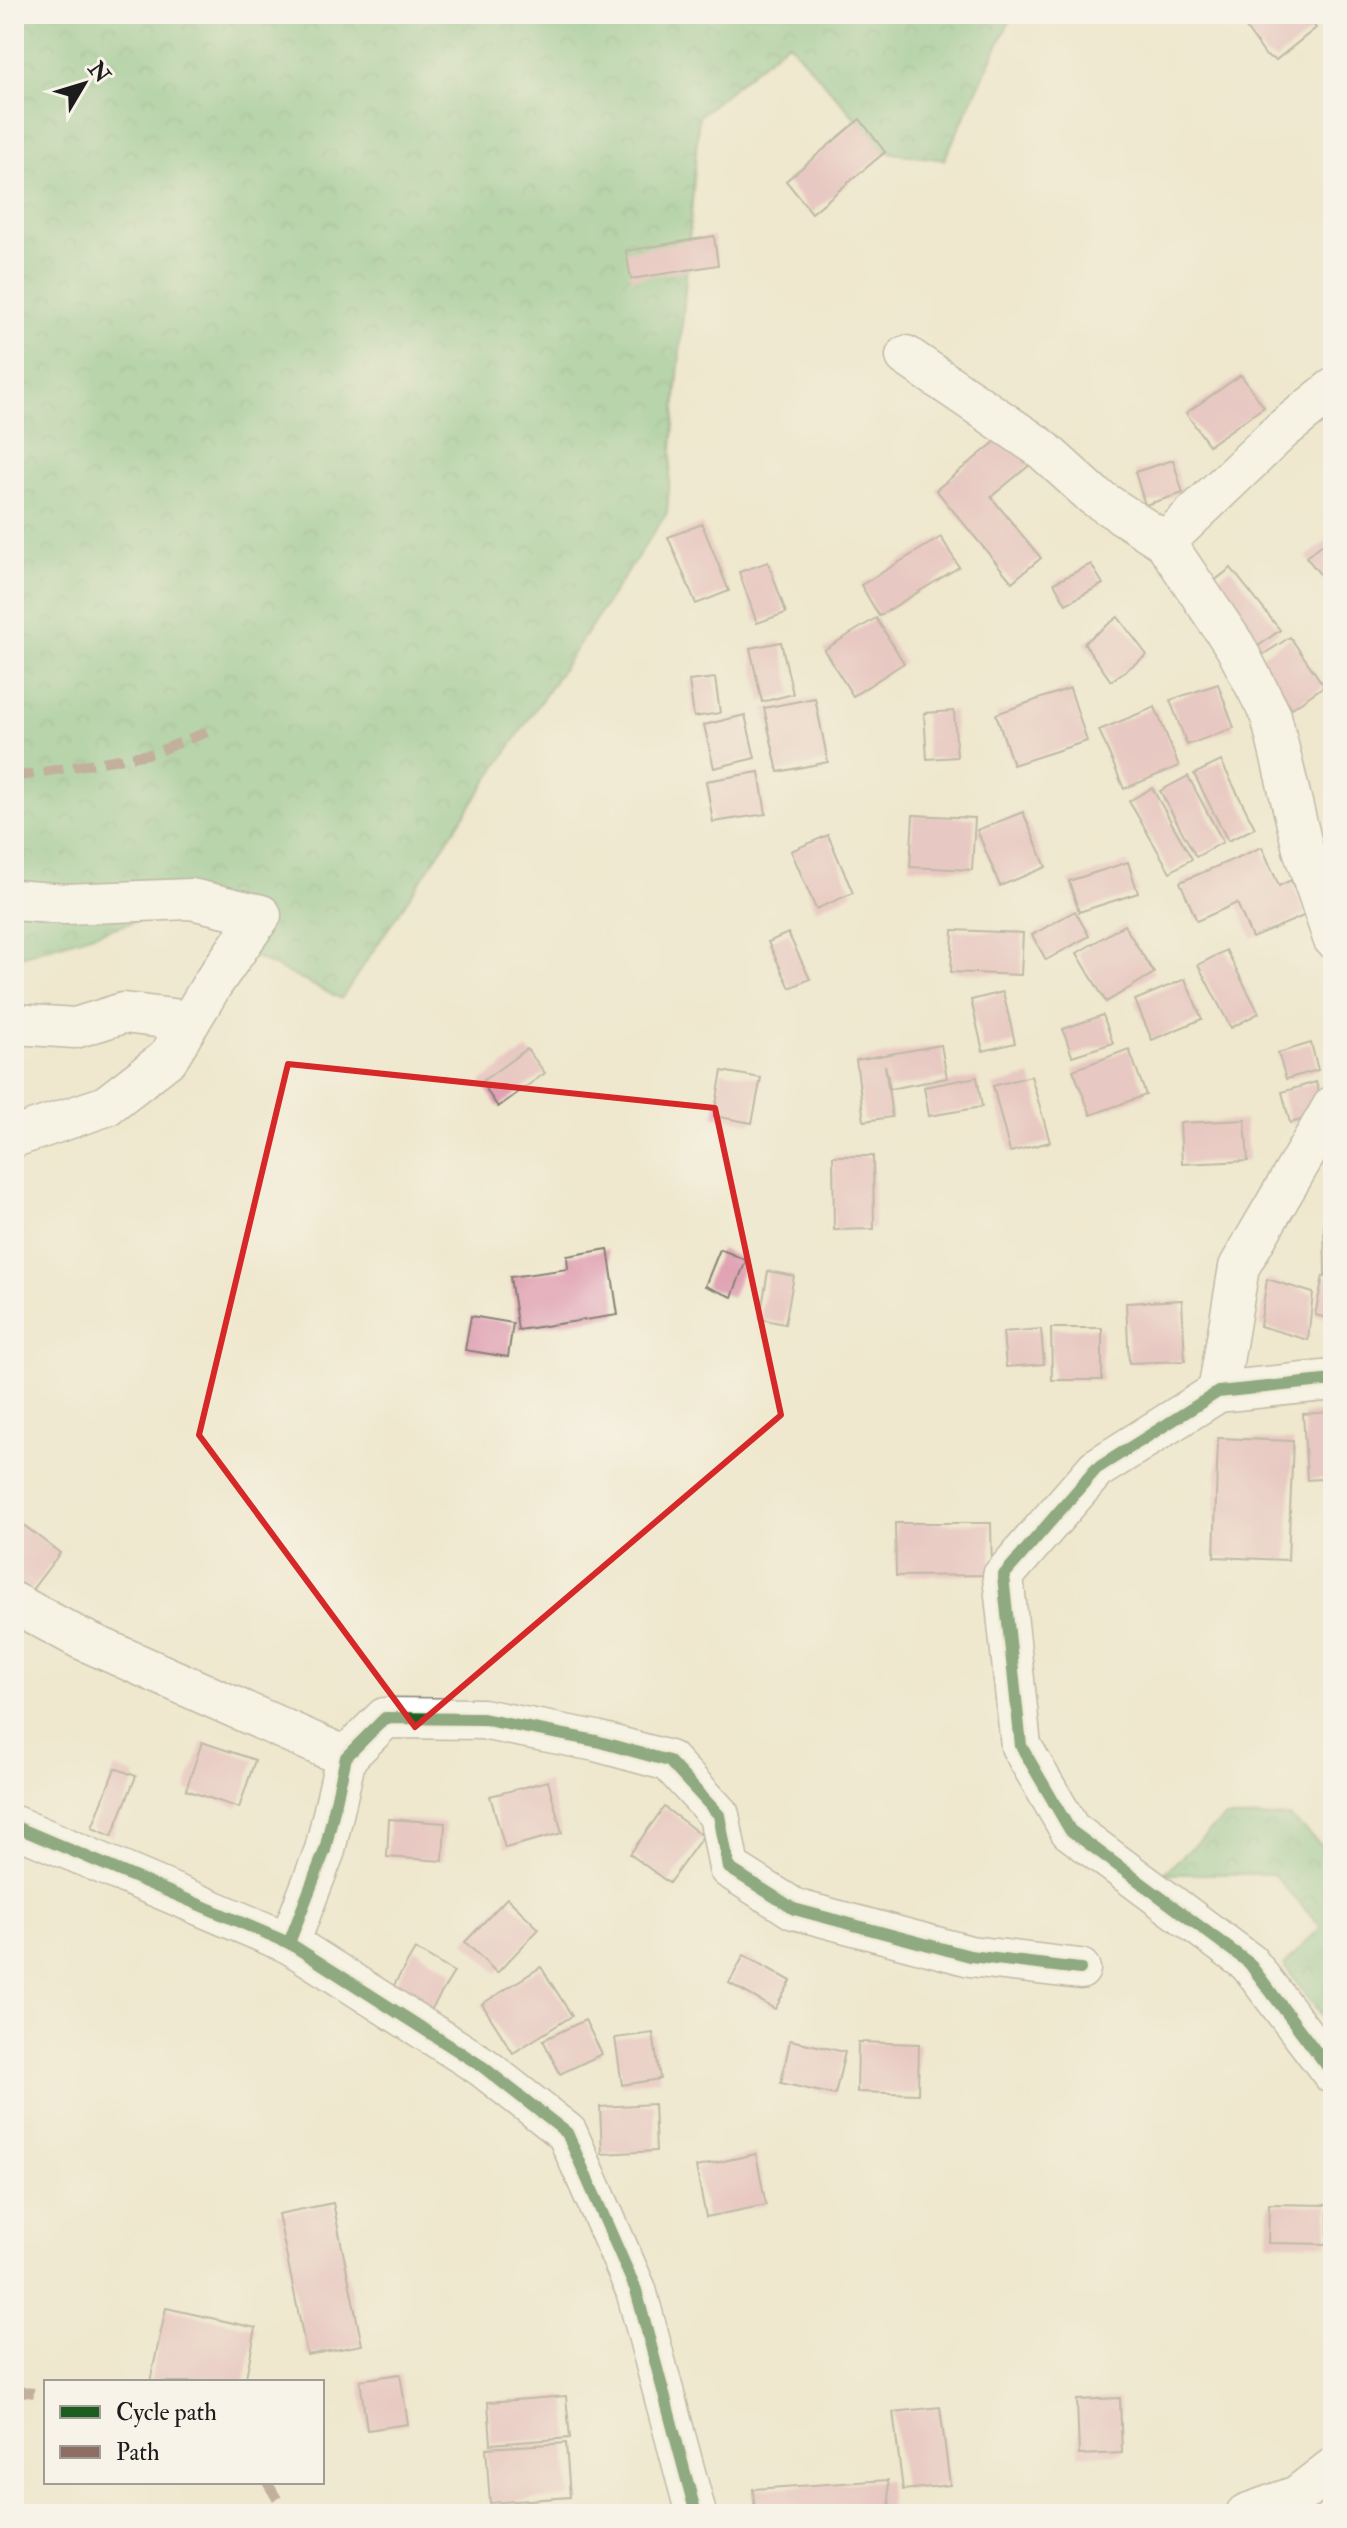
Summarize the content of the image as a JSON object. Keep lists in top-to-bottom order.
{
  "legend": ["Cycle path", "Path"],
  "north": "top right"
}
